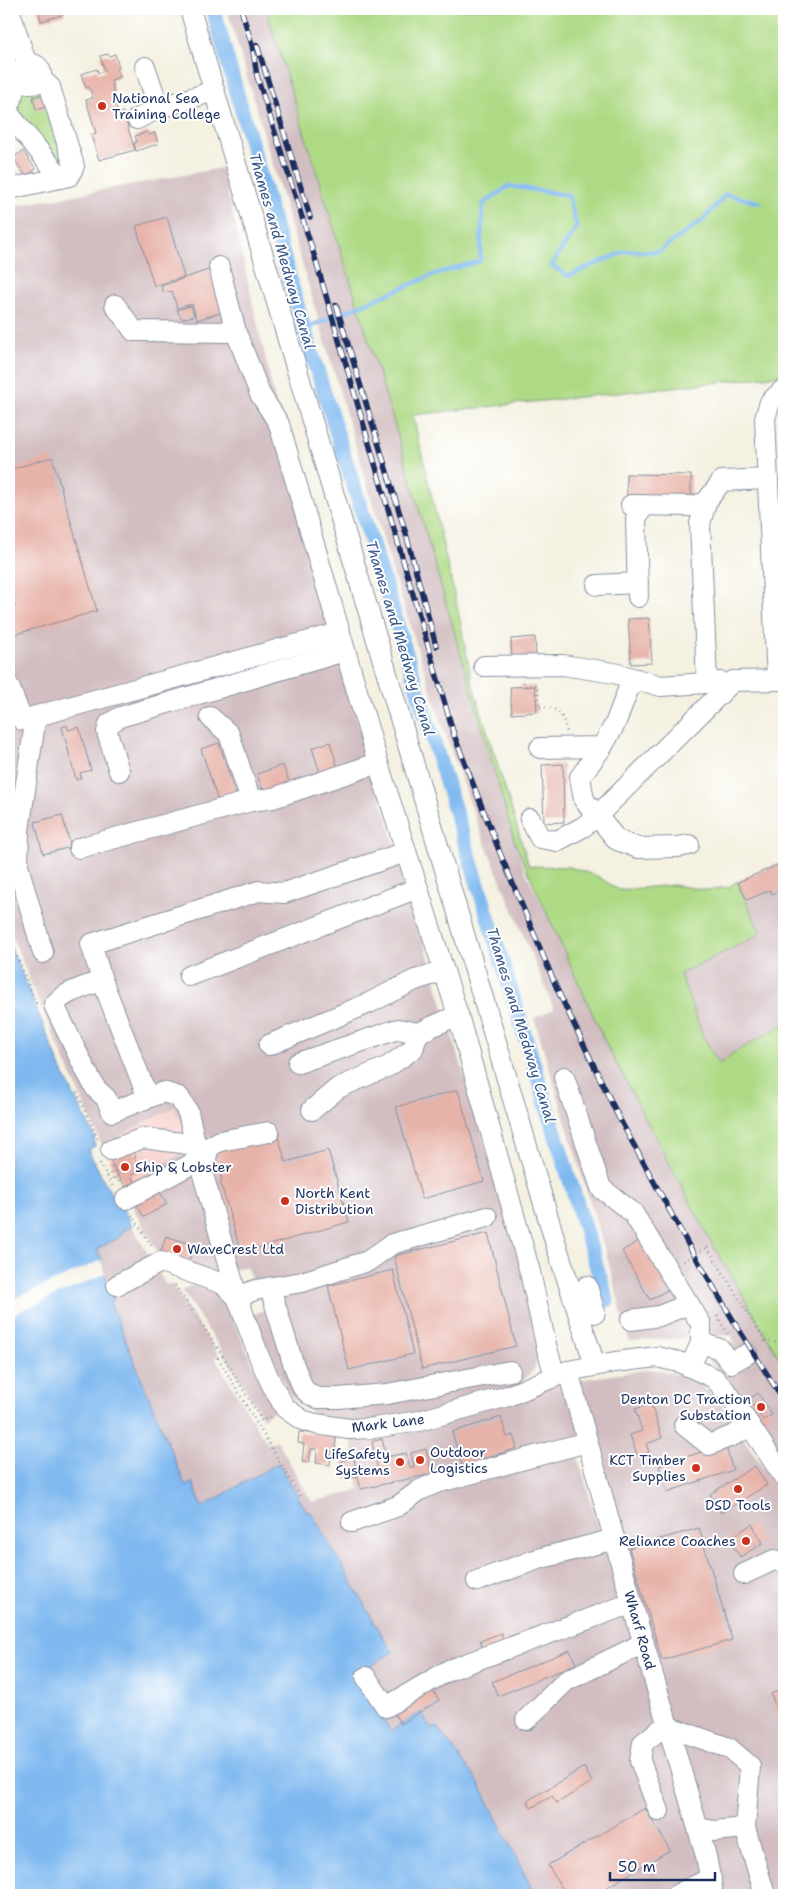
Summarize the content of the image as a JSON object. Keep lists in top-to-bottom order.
{
  "streets": {
    "street": ["Mark Lane", "Wharf Road"]
  },
  "crossings": [
    ["Mark Lane", "Wharf Road"]
  ],
  "water": ["Thames and Medway Canal"],
  "places": [
    "National Sea Training College",
    "Ship & Lobster",
    "North Kent Distribution",
    "WaveCrest Ltd",
    "Denton DC Traction Substation",
    "Outdoor Logistics",
    "LifeSafety Systems",
    "KCT Timber Supplies",
    "DSD Tools",
    "Reliance Coaches"
  ],
  "scale_bar": "50 m"
}
